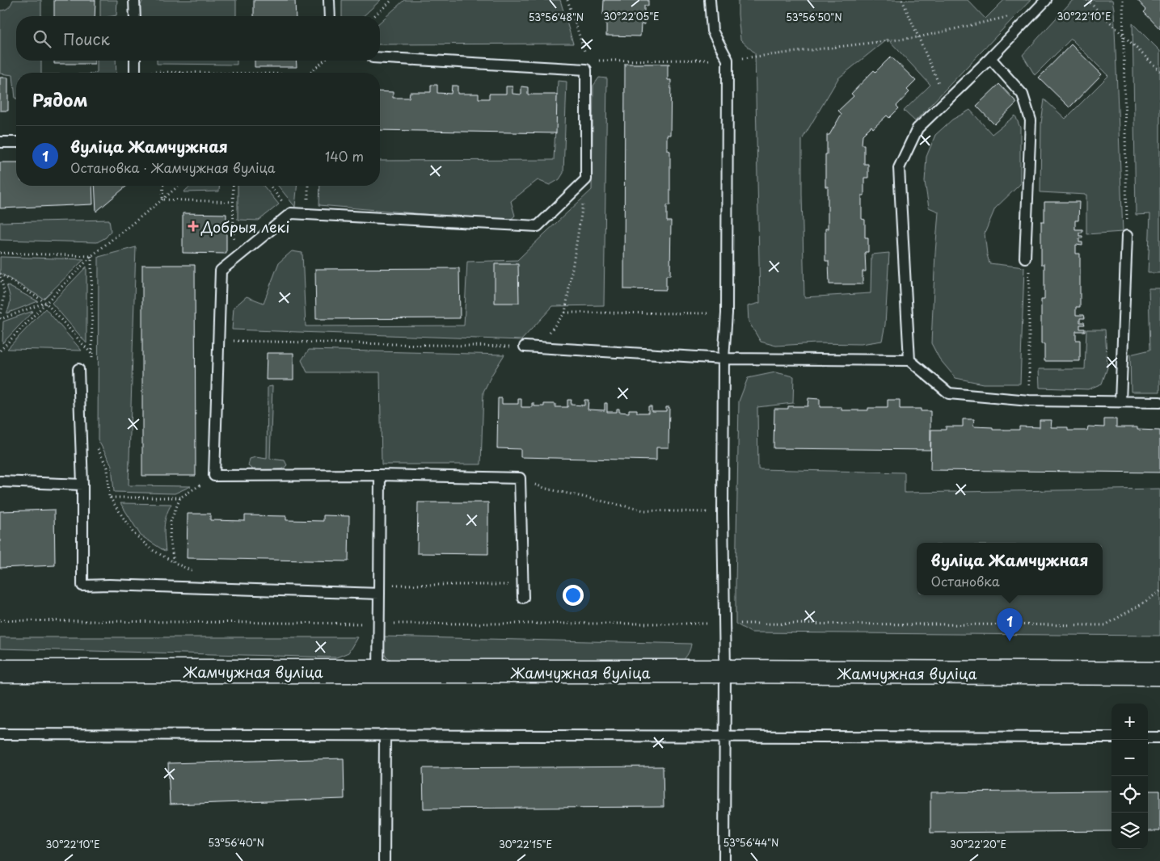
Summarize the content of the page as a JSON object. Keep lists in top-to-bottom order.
{
  "streets": {
    "main road": ["Жамчужная вуліца"]
  },
  "places": {
    "health": ["Добрыя лекі"]
  },
  "page": {
    "search": "Поиск",
    "heading": "Рядом",
    "list": [
      {
        "mark": "1",
        "name": "вуліца Жамчужная",
        "note": "Остановка · Жамчужная вуліца",
        "value": "140 m"
      }
    ],
    "popup": ["вуліца Жамчужная", "Остановка"],
    "pins": "1",
    "map_buttons": ["+", "−"]
  },
  "coordinates": [
    "30°22'05\"E",
    "30°22'10\"E",
    "53°56'48\"N",
    "53°56'50\"N",
    "53°56'40\"N",
    "53°56'44\"N",
    "30°22'15\"E",
    "30°22'20\"E"
  ]
}
